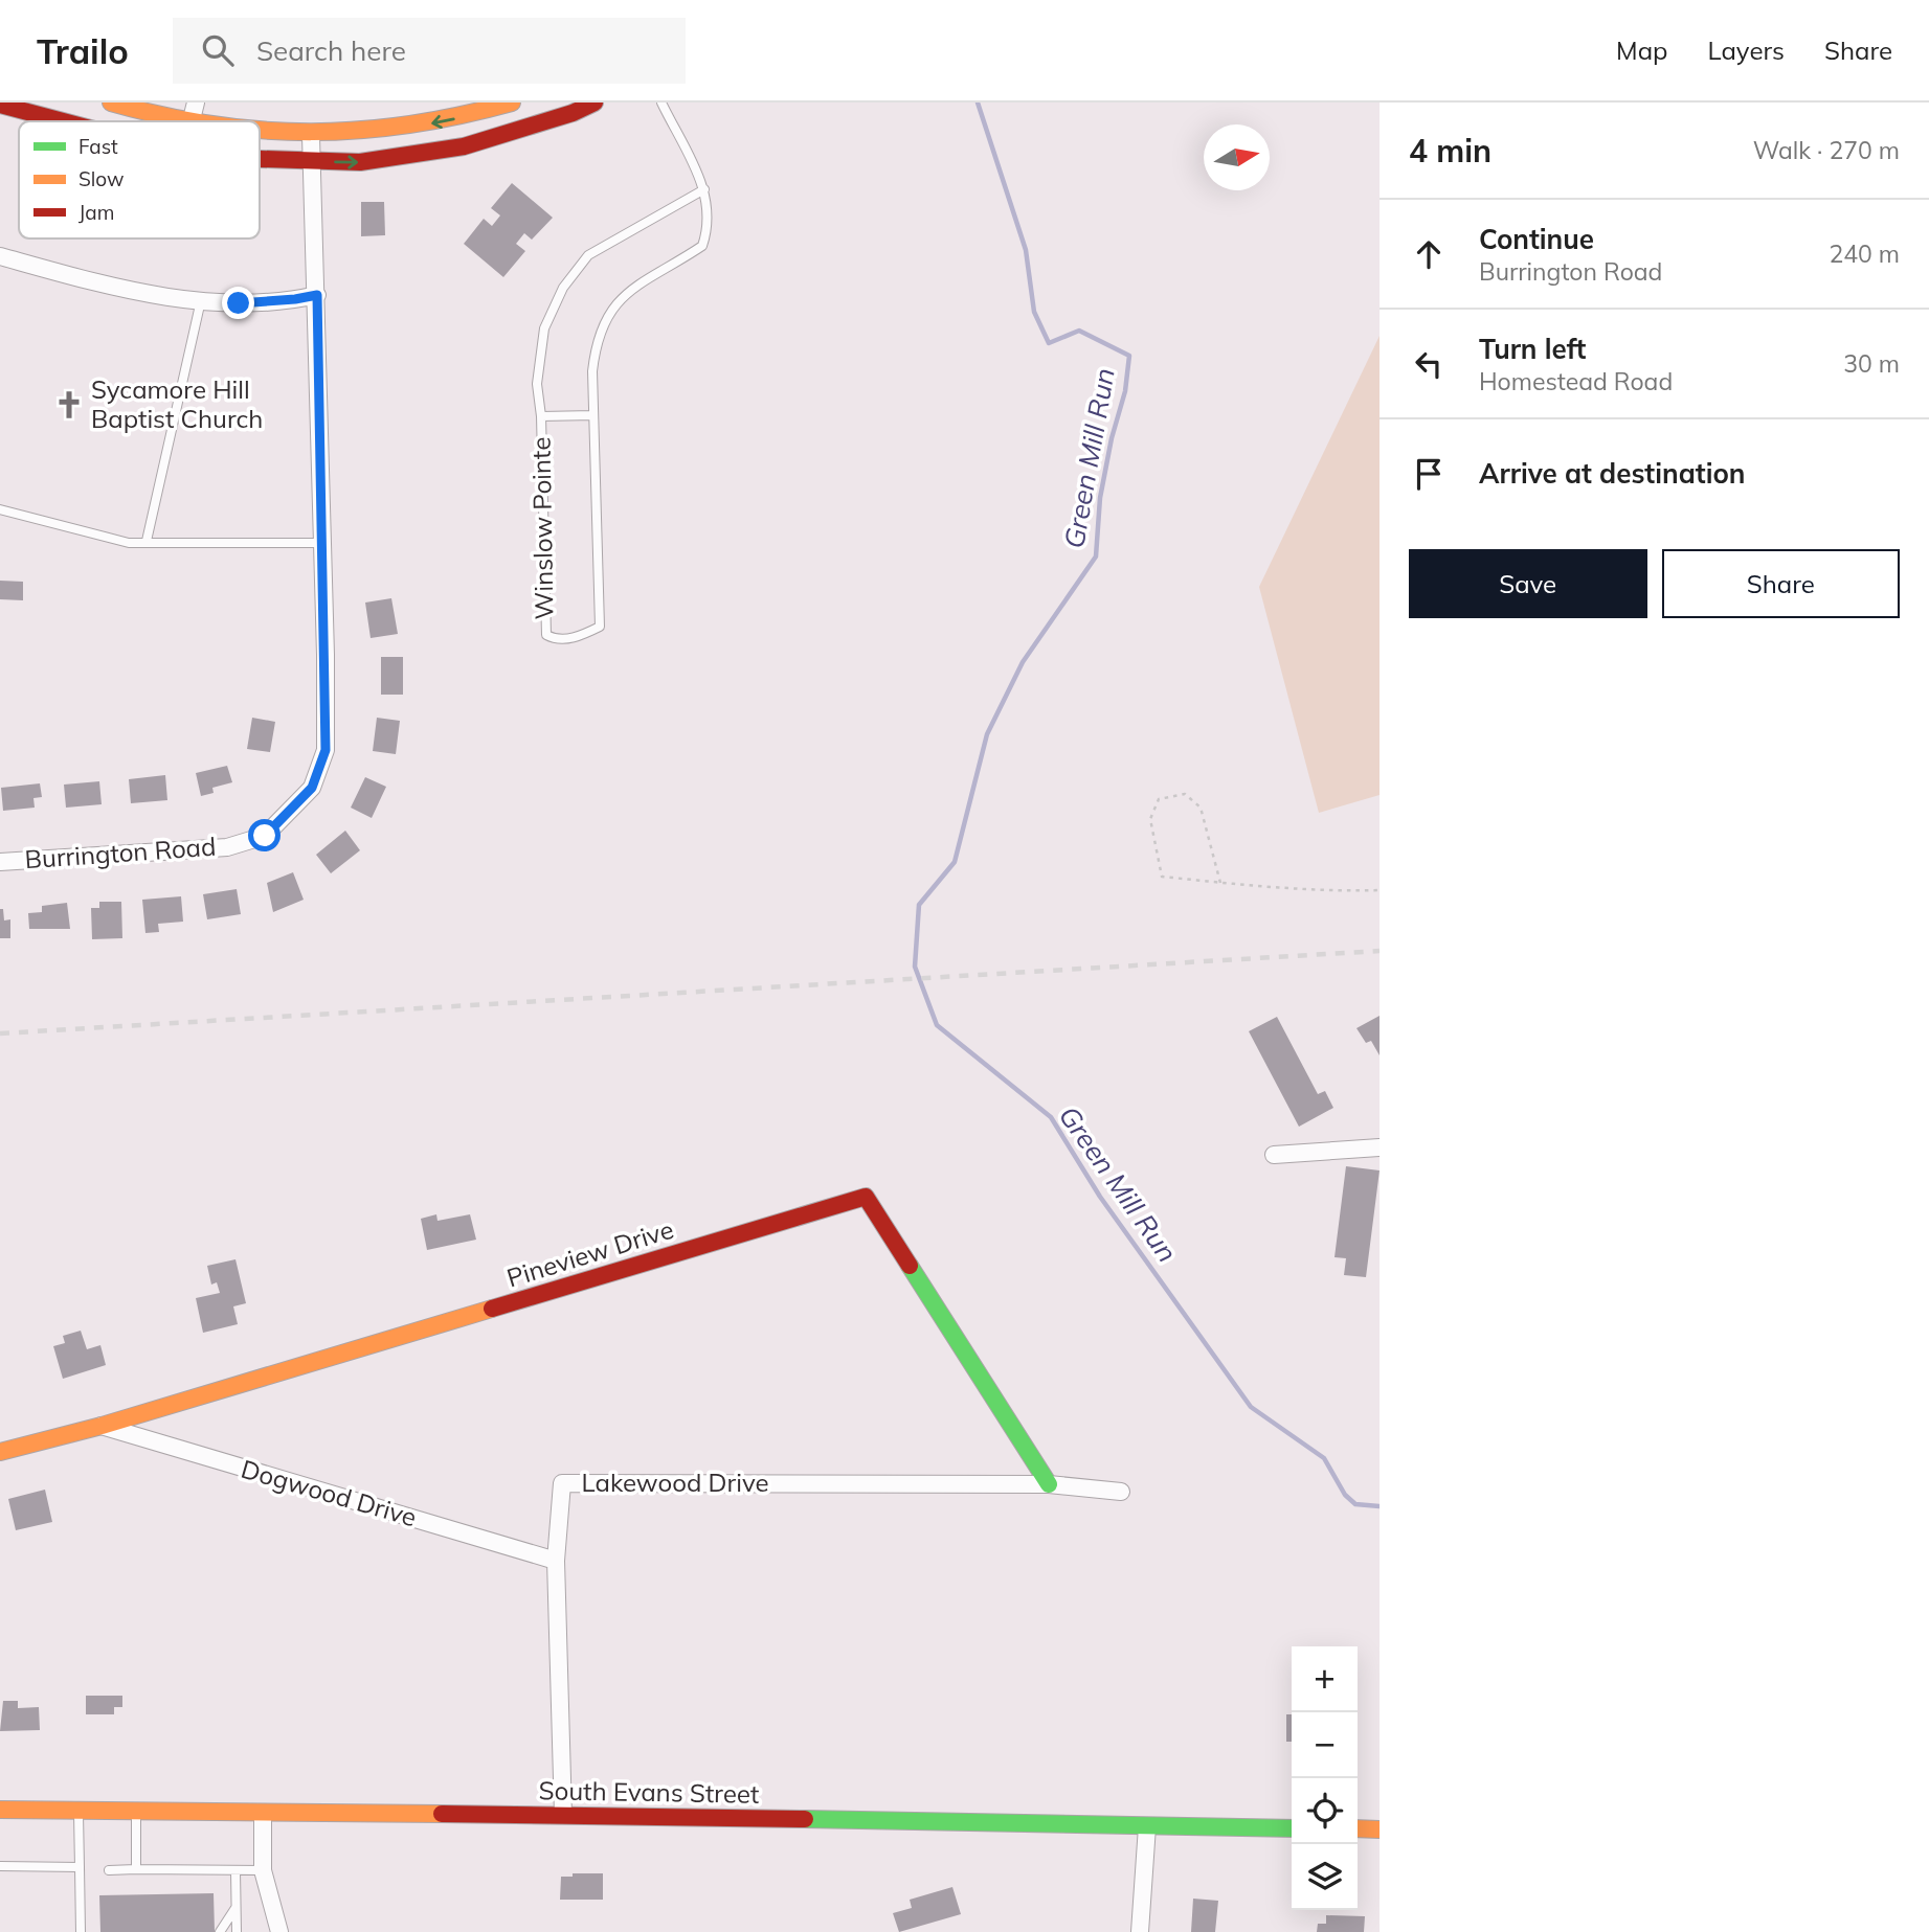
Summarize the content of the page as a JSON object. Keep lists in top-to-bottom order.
{
  "streets": {
    "main road": ["Pineview Drive", "South Evans Street"],
    "street": ["Burrington Road", "Lakewood Drive", "Dogwood Drive"],
    "lane": ["Winslow Pointe"]
  },
  "crossings": [
    ["Pineview Drive", "Lakewood Drive"],
    ["Pineview Drive", "Dogwood Drive"],
    ["Lakewood Drive", "Dogwood Drive"],
    ["Lakewood Drive", "South Evans Street"]
  ],
  "water": ["Green Mill Run"],
  "places": {
    "church": ["Sycamore Hill Baptist Church"]
  },
  "legend": ["Fast", "Slow", "Jam"],
  "north": "right",
  "page": {
    "header": "Trailo",
    "search": "Search here",
    "nav": ["Map", "Layers", "Share"],
    "heading": ["4 min", "Walk · 270 m"],
    "list": [
      ["Continue", "Burrington Road", "240 m"],
      ["Turn left", "Homestead Road", "30 m"],
      "Arrive at destination"
    ],
    "buttons": ["Save", "Share"],
    "map_buttons": ["+", "−"]
  }
}
